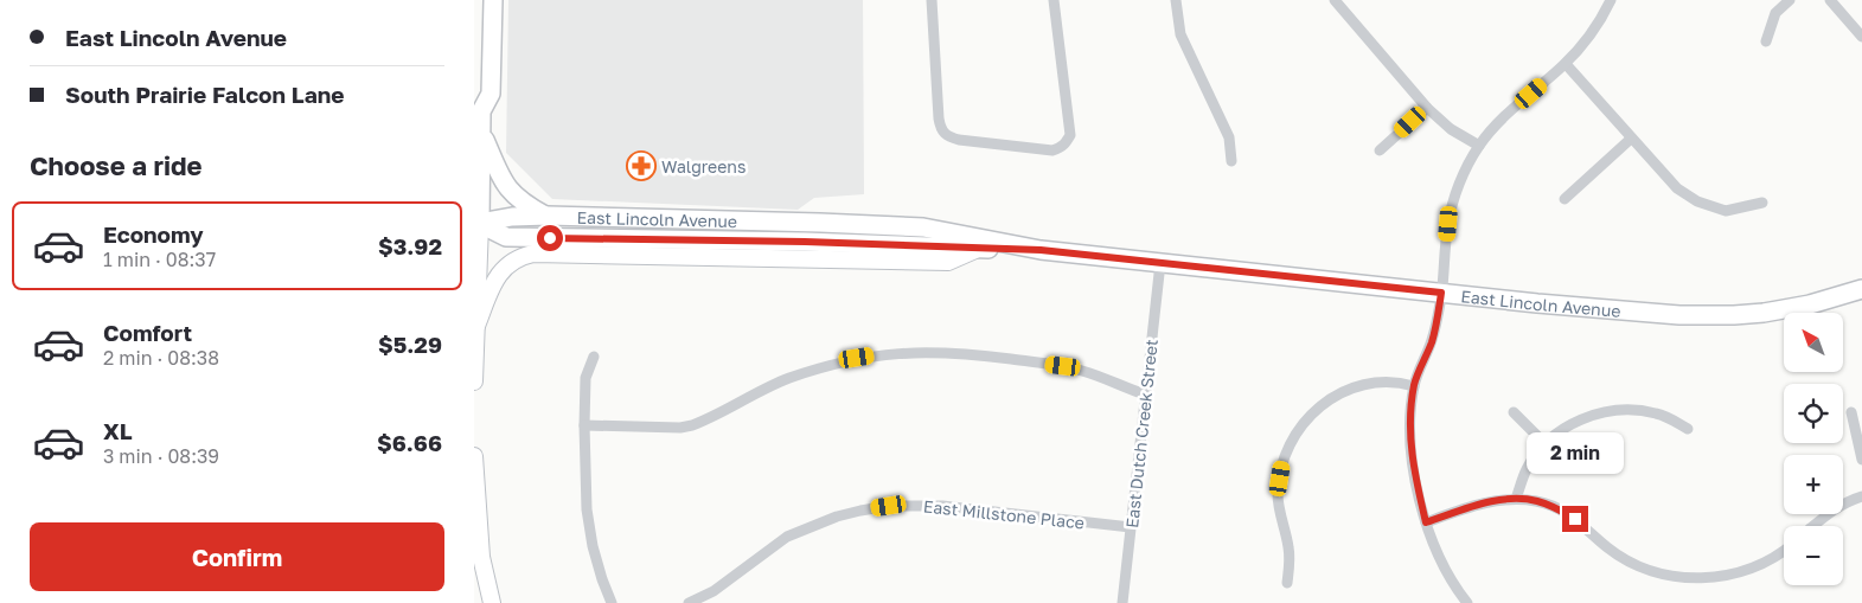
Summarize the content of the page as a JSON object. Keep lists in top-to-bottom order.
{
  "streets": {
    "main road": ["East Lincoln Avenue"],
    "street": ["East Dutch Creek Street", "East Millstone Place"]
  },
  "crossings": [
    ["East Lincoln Avenue", "East Dutch Creek Street"],
    ["East Dutch Creek Street", "East Millstone Place"]
  ],
  "places": {
    "pharmacy": ["Walgreens"]
  },
  "north": "top left",
  "page": {
    "banner": ["East Lincoln Avenue", "South Prairie Falcon Lane"],
    "heading": "Choose a ride",
    "list": [
      {
        "name": "Economy",
        "note": "1 min · 08:37",
        "value": "$3.92"
      },
      {
        "name": "Comfort",
        "note": "2 min · 08:38",
        "value": "$5.29"
      },
      {
        "name": "XL",
        "note": "3 min · 08:39",
        "value": "$6.66"
      }
    ],
    "map_buttons": ["+", "−"],
    "bubble": "2 min",
    "buttons": "Confirm"
  }
}
